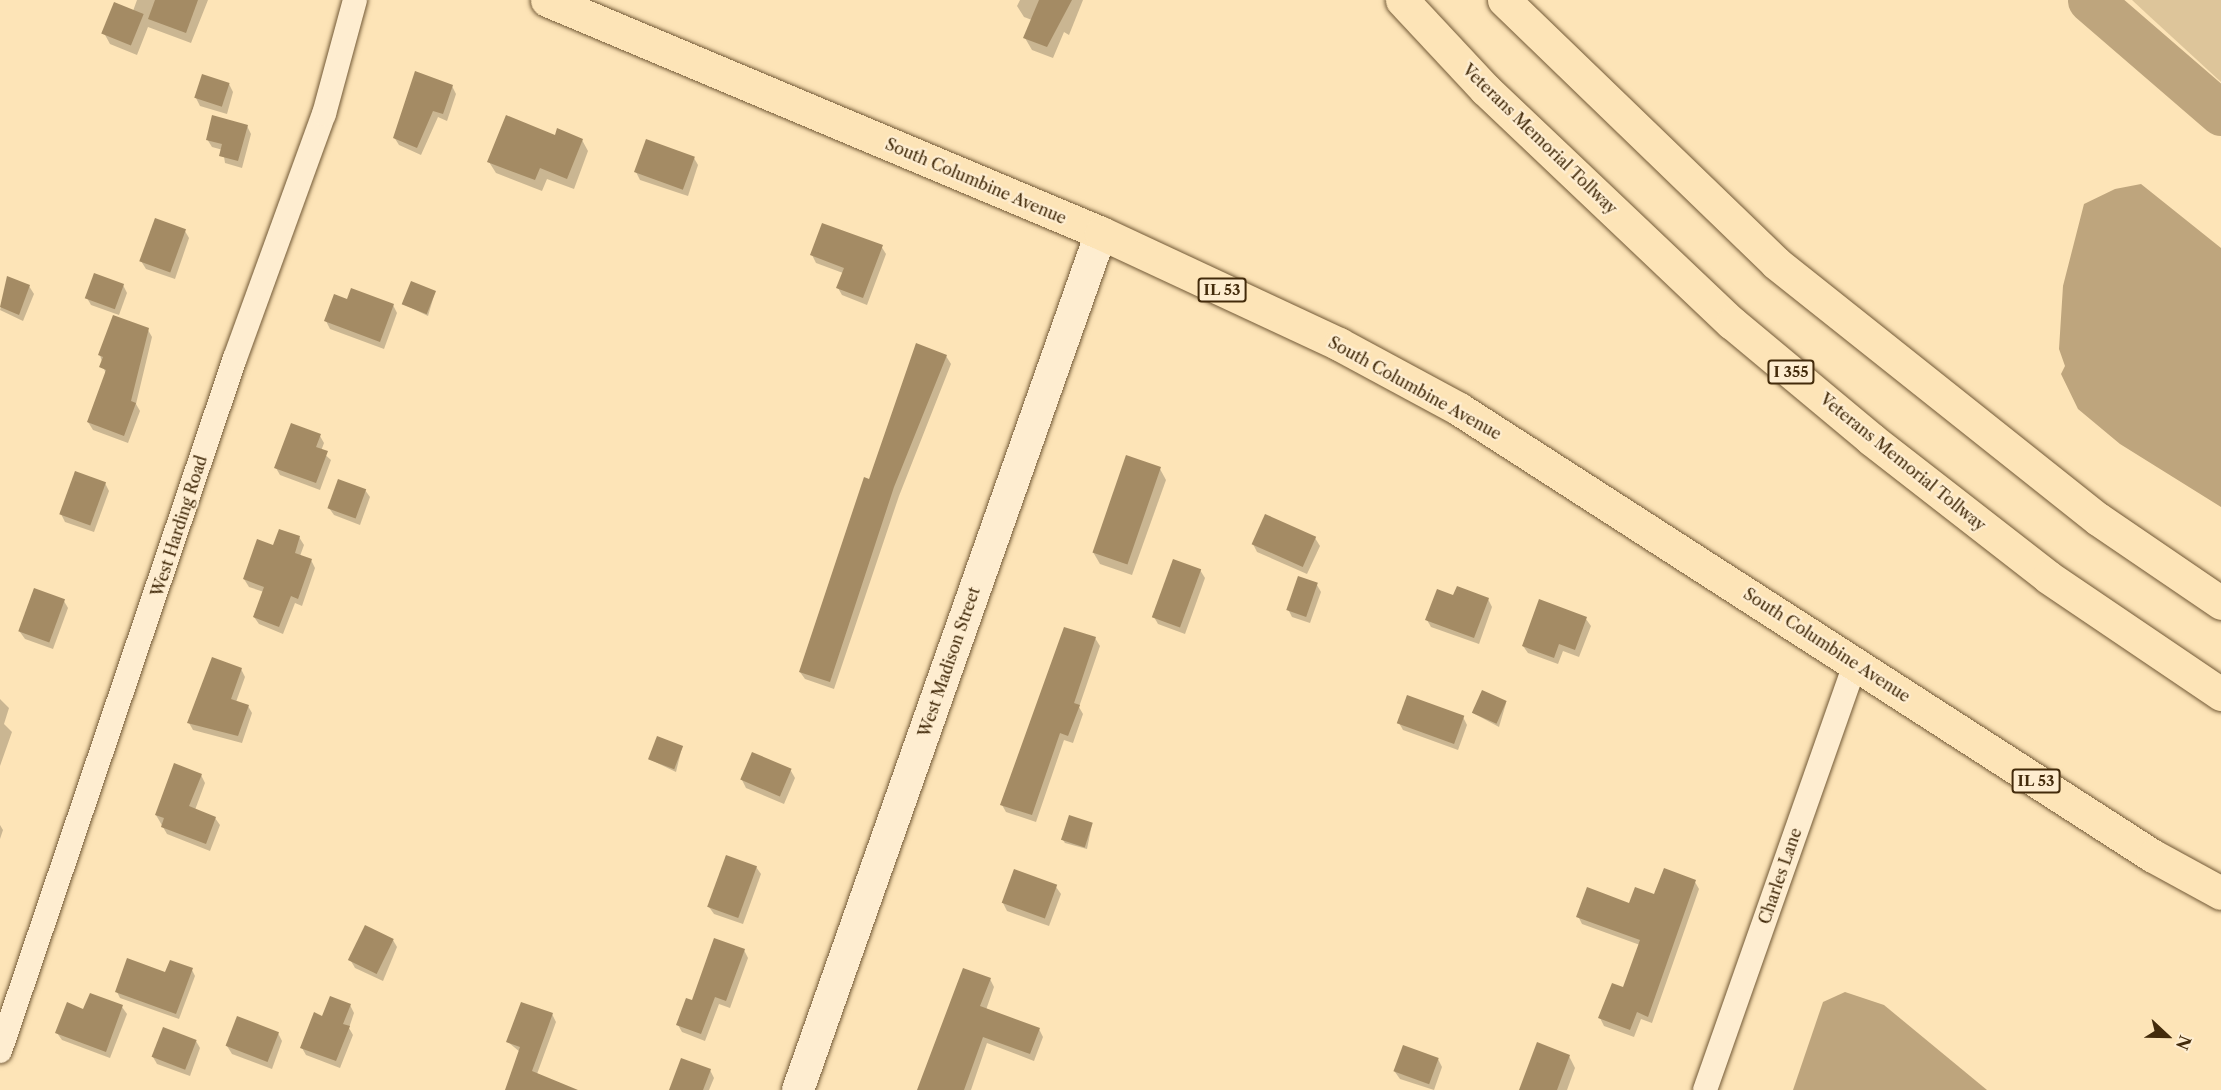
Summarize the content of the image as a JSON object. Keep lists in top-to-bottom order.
{
  "streets": {
    "main road": [
      "Veterans Memorial Tollway",
      "South Columbine Avenue",
      "IL 53",
      "I 355"
    ],
    "street": ["West Harding Road", "West Madison Street", "Charles Lane"]
  },
  "crossings": [
    ["South Columbine Avenue", "West Madison Street"],
    ["South Columbine Avenue", "Charles Lane"]
  ],
  "north": "right"
}
